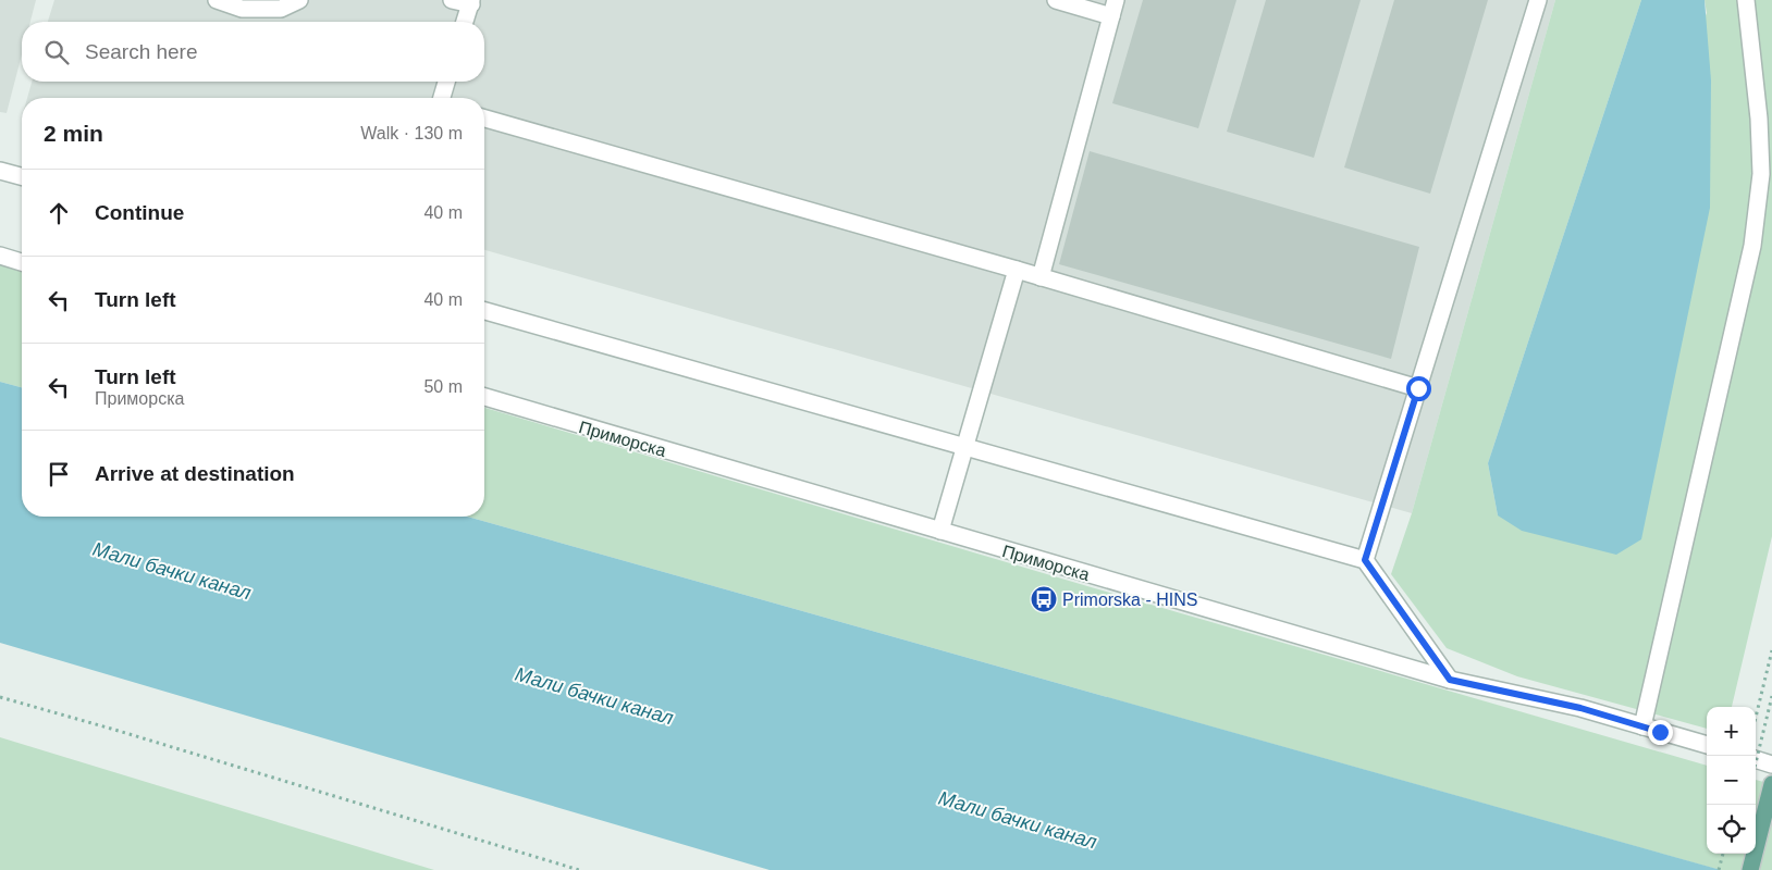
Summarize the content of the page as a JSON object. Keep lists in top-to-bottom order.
{
  "streets": {
    "street": ["Приморска"]
  },
  "water": ["Мали бачки канал"],
  "places": {
    "bus stop": ["Primorska - HINS"]
  },
  "page": {
    "search": "Search here",
    "heading": ["2 min", "Walk · 130 m"],
    "list": [
      ["Continue", "40 m"],
      ["Turn left", "40 m"],
      ["Turn left", "Приморска", "50 m"],
      "Arrive at destination"
    ],
    "map_buttons": ["+", "−"]
  }
}
